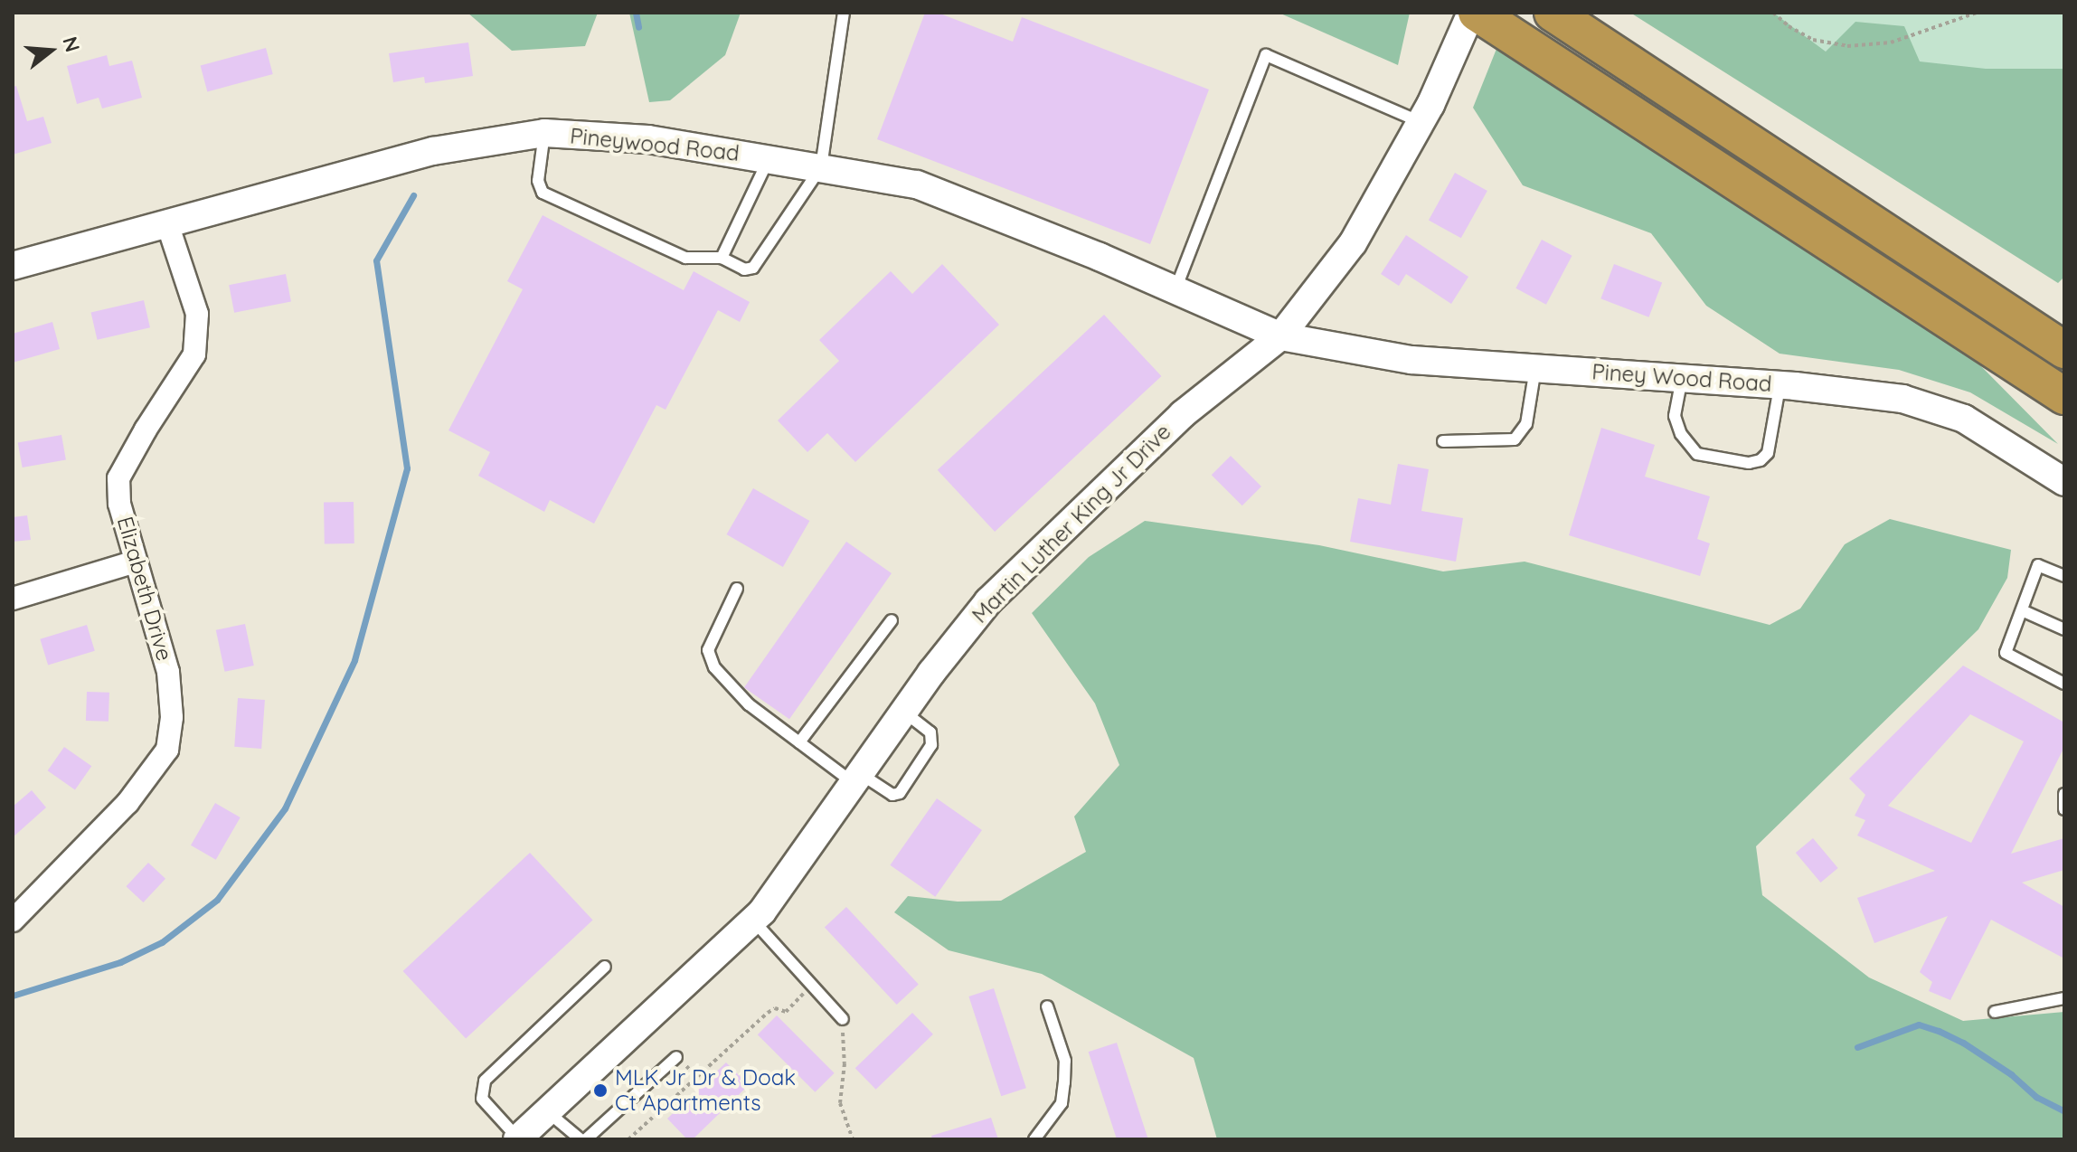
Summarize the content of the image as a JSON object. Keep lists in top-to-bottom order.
{
  "streets": {
    "street": [
      "Pineywood Road",
      "Piney Wood Road",
      "Martin Luther King Jr Drive",
      "Elizabeth Drive"
    ]
  },
  "crossings": [
    ["Pineywood Road", "Piney Wood Road"],
    ["Pineywood Road", "Martin Luther King Jr Drive"],
    ["Pineywood Road", "Elizabeth Drive"],
    ["Piney Wood Road", "Martin Luther King Jr Drive"]
  ],
  "places": ["MLK Jr Dr & Doak Ct Apartments"],
  "north": "right"
}
